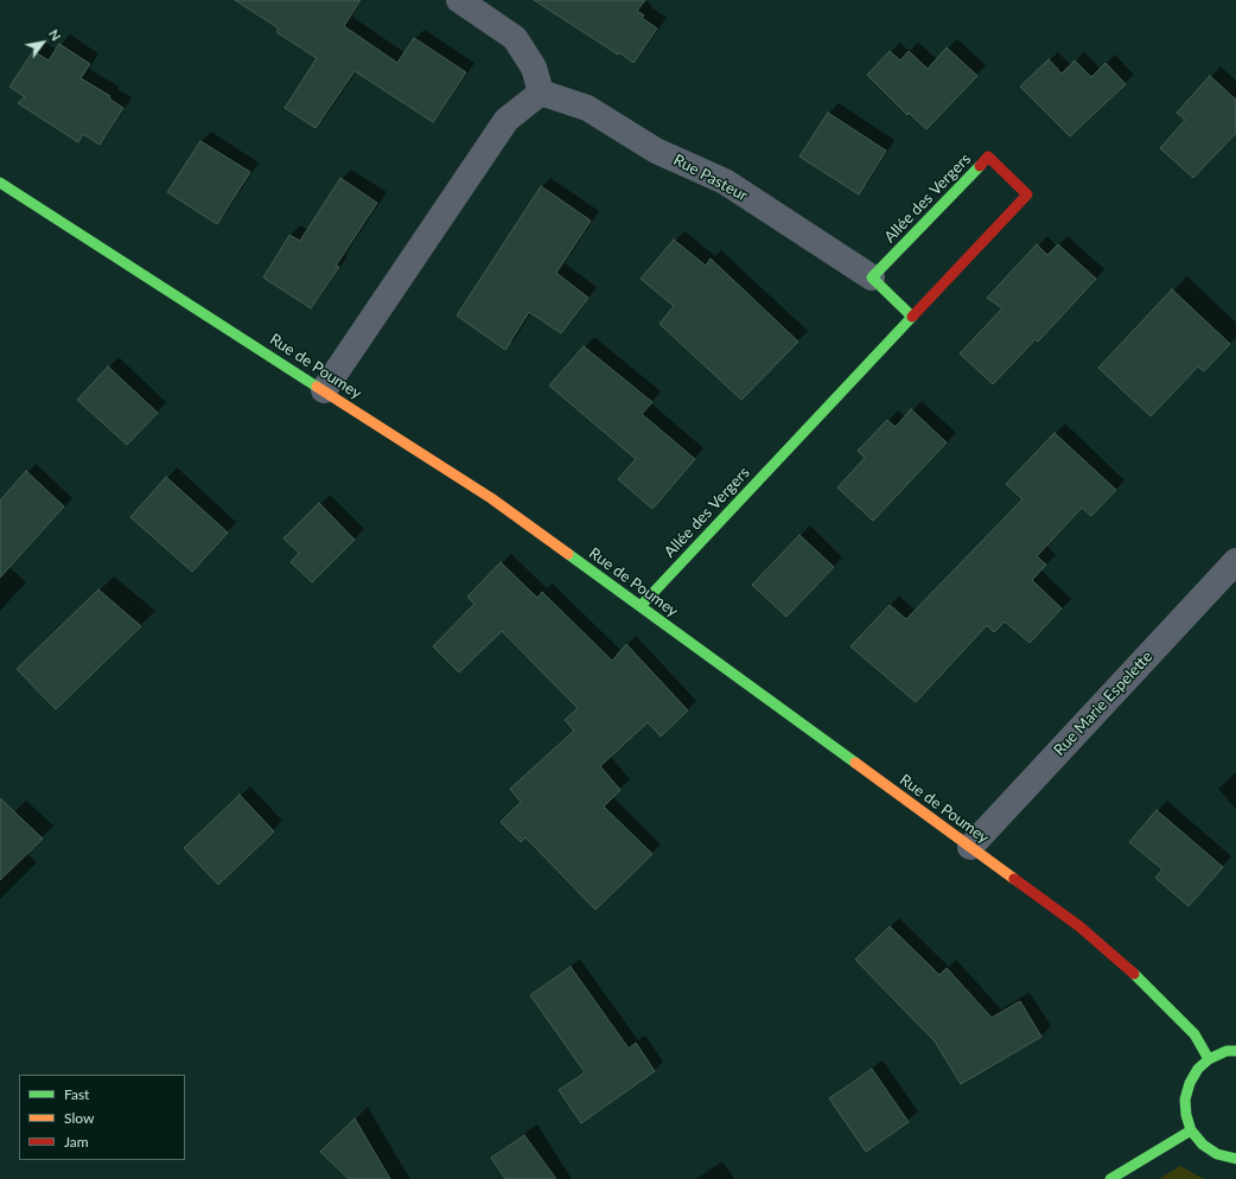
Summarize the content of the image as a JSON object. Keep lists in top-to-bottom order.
{
  "streets": {
    "street": [
      "Rue Pasteur",
      "Allée des Vergers",
      "Rue de Poumey",
      "Rue Marie Espelette"
    ]
  },
  "crossings": [
    ["Rue Pasteur", "Allée des Vergers"],
    ["Allée des Vergers", "Rue de Poumey"],
    ["Rue de Poumey", "Rue Marie Espelette"]
  ],
  "legend": ["Fast", "Slow", "Jam"],
  "north": "top right"
}
